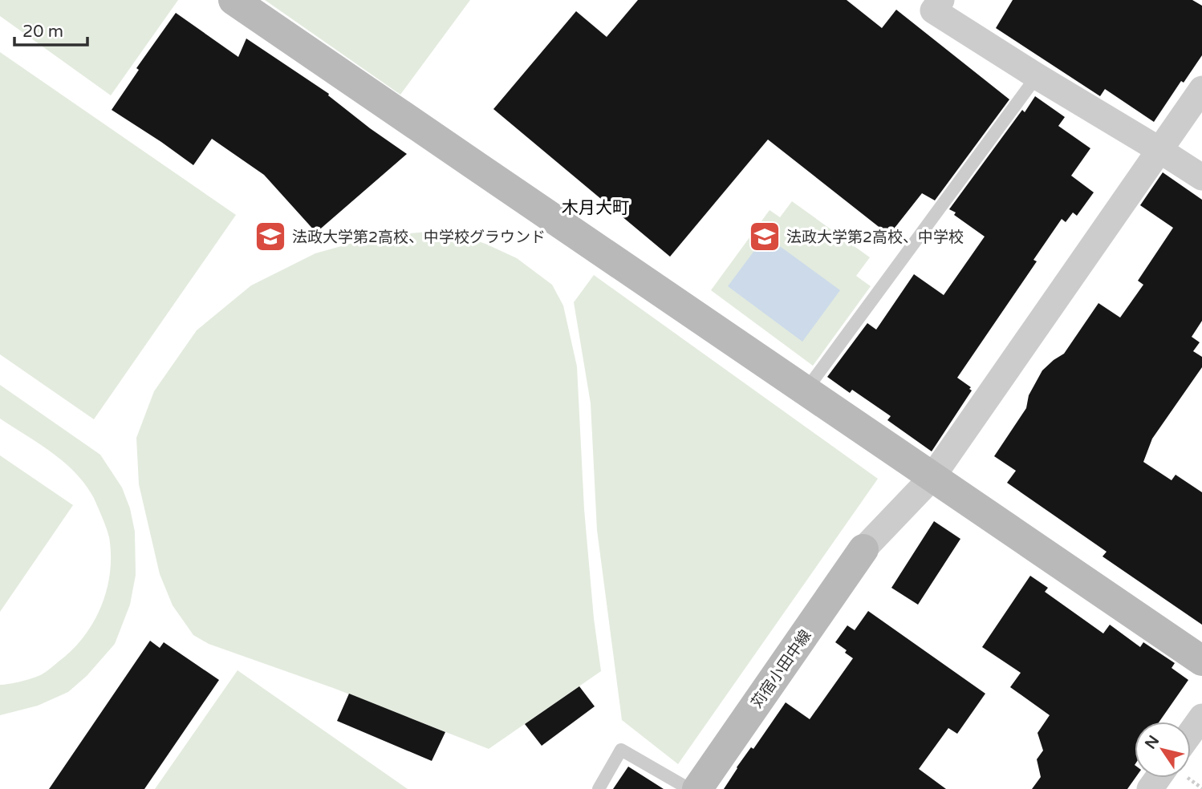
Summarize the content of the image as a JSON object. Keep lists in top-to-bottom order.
{
  "streets": {
    "street": ["苅宿小田中線"]
  },
  "districts": ["木月大町"],
  "places": {
    "school or university": ["法政大学第2高校、中学校グラウンド", "法政大学第2高校、中学校"]
  },
  "scale_bar": "20 m",
  "north": "top left"
}
